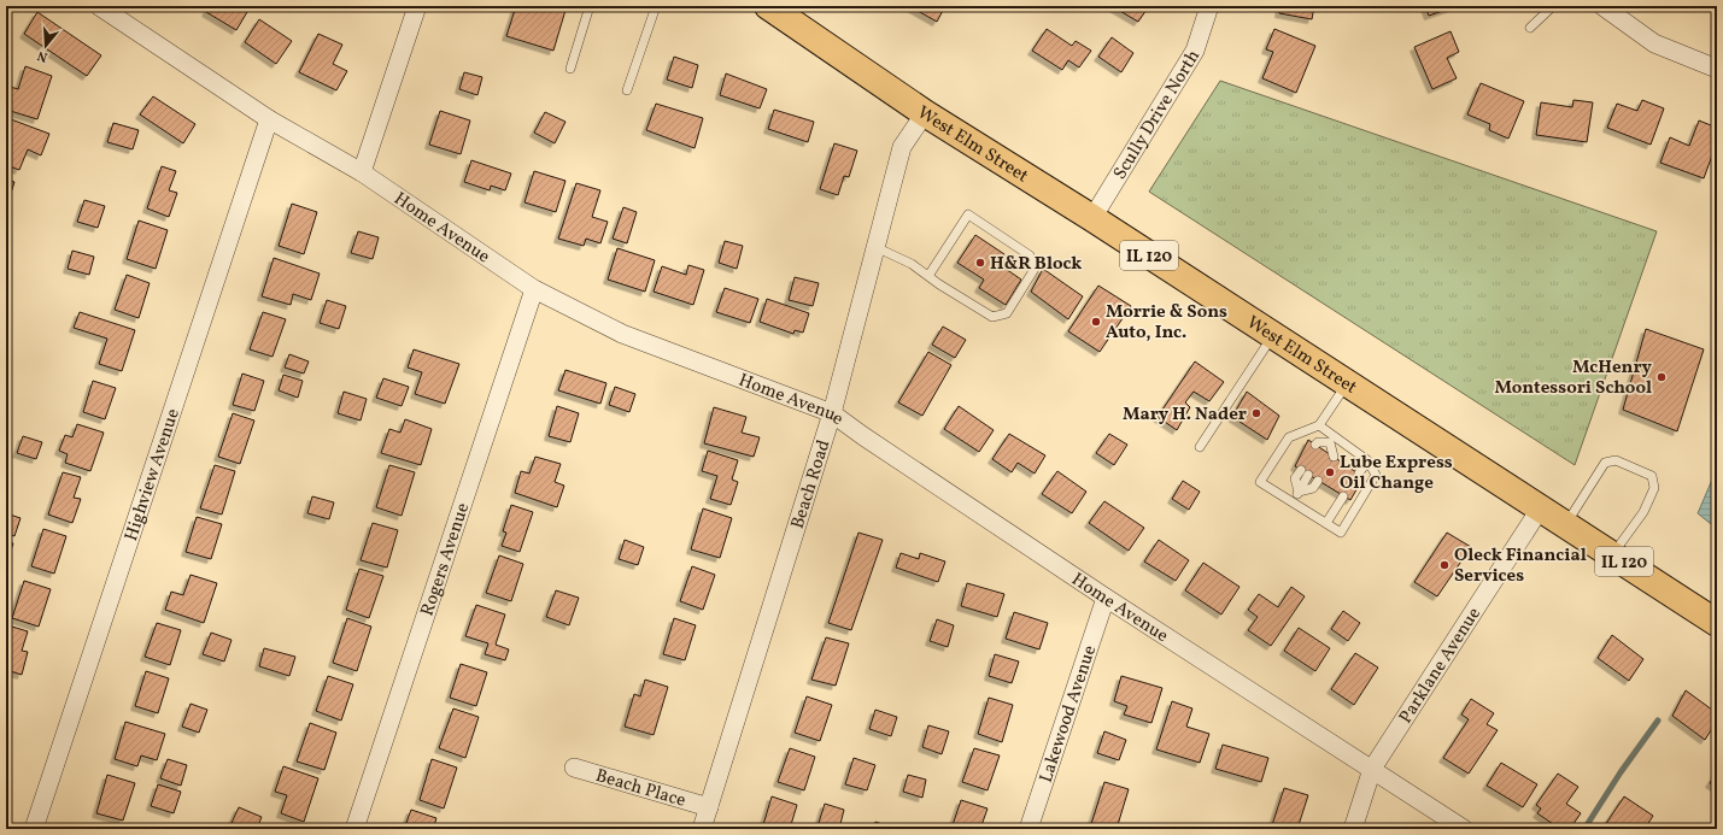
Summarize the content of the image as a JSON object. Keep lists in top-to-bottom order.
{
  "streets": {
    "main road": ["West Elm Street", "IL 120"],
    "street": [
      "Scully Drive North",
      "Home Avenue",
      "Highview Avenue",
      "Beach Road",
      "Rogers Avenue",
      "Parklane Avenue",
      "Lakewood Avenue",
      "Beach Place"
    ]
  },
  "crossings": [
    ["Scully Drive North", "West Elm Street"],
    ["West Elm Street", "Beach Road"],
    ["West Elm Street", "Parklane Avenue"],
    ["Home Avenue", "Highview Avenue"],
    ["Home Avenue", "Beach Road"],
    ["Home Avenue", "Rogers Avenue"],
    ["Home Avenue", "Parklane Avenue"],
    ["Home Avenue", "Lakewood Avenue"],
    ["Beach Road", "Beach Place"]
  ],
  "places": [
    "H&R Block",
    "Morrie & Sons Auto, Inc.",
    "McHenry Montessori School",
    "Mary H. Nader",
    "Lube Express Oil Change",
    "Oleck Financial Services"
  ],
  "north": "bottom"
}
